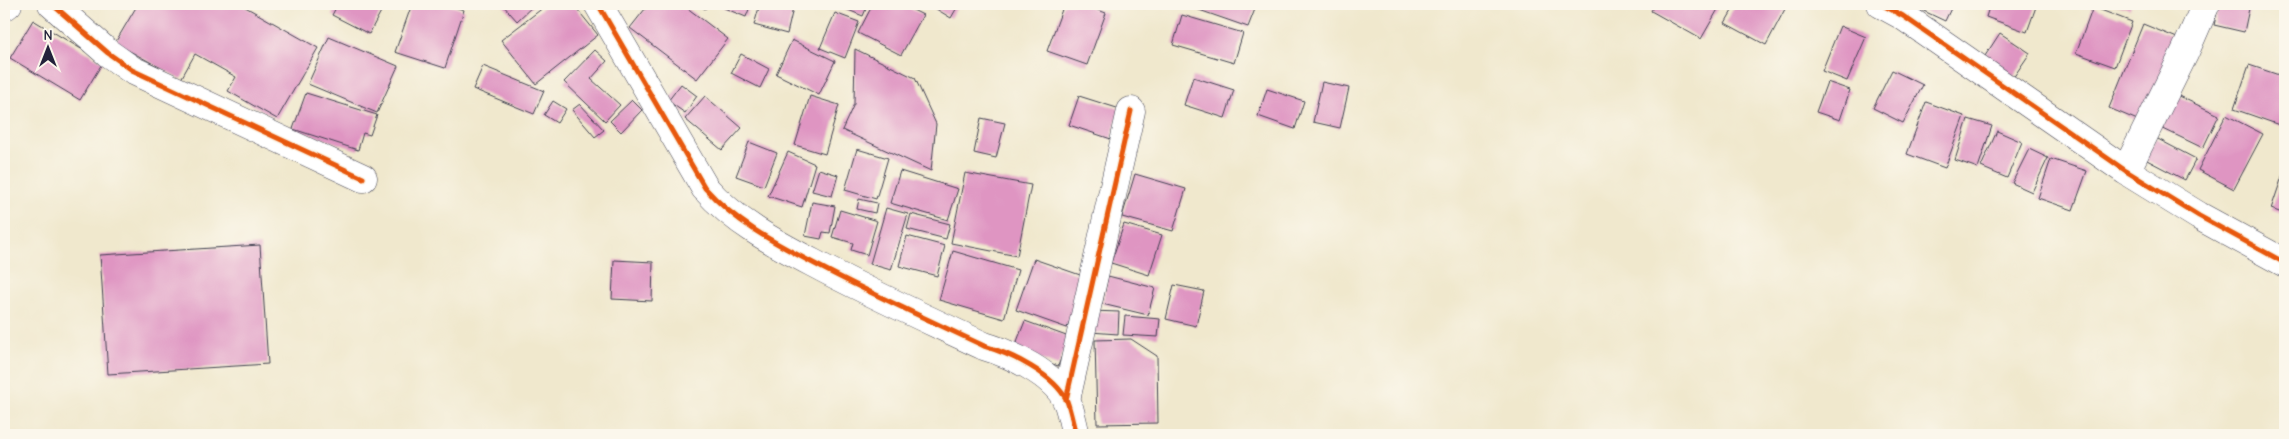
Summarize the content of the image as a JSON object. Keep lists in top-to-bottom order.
{
  "north": "top"
}
